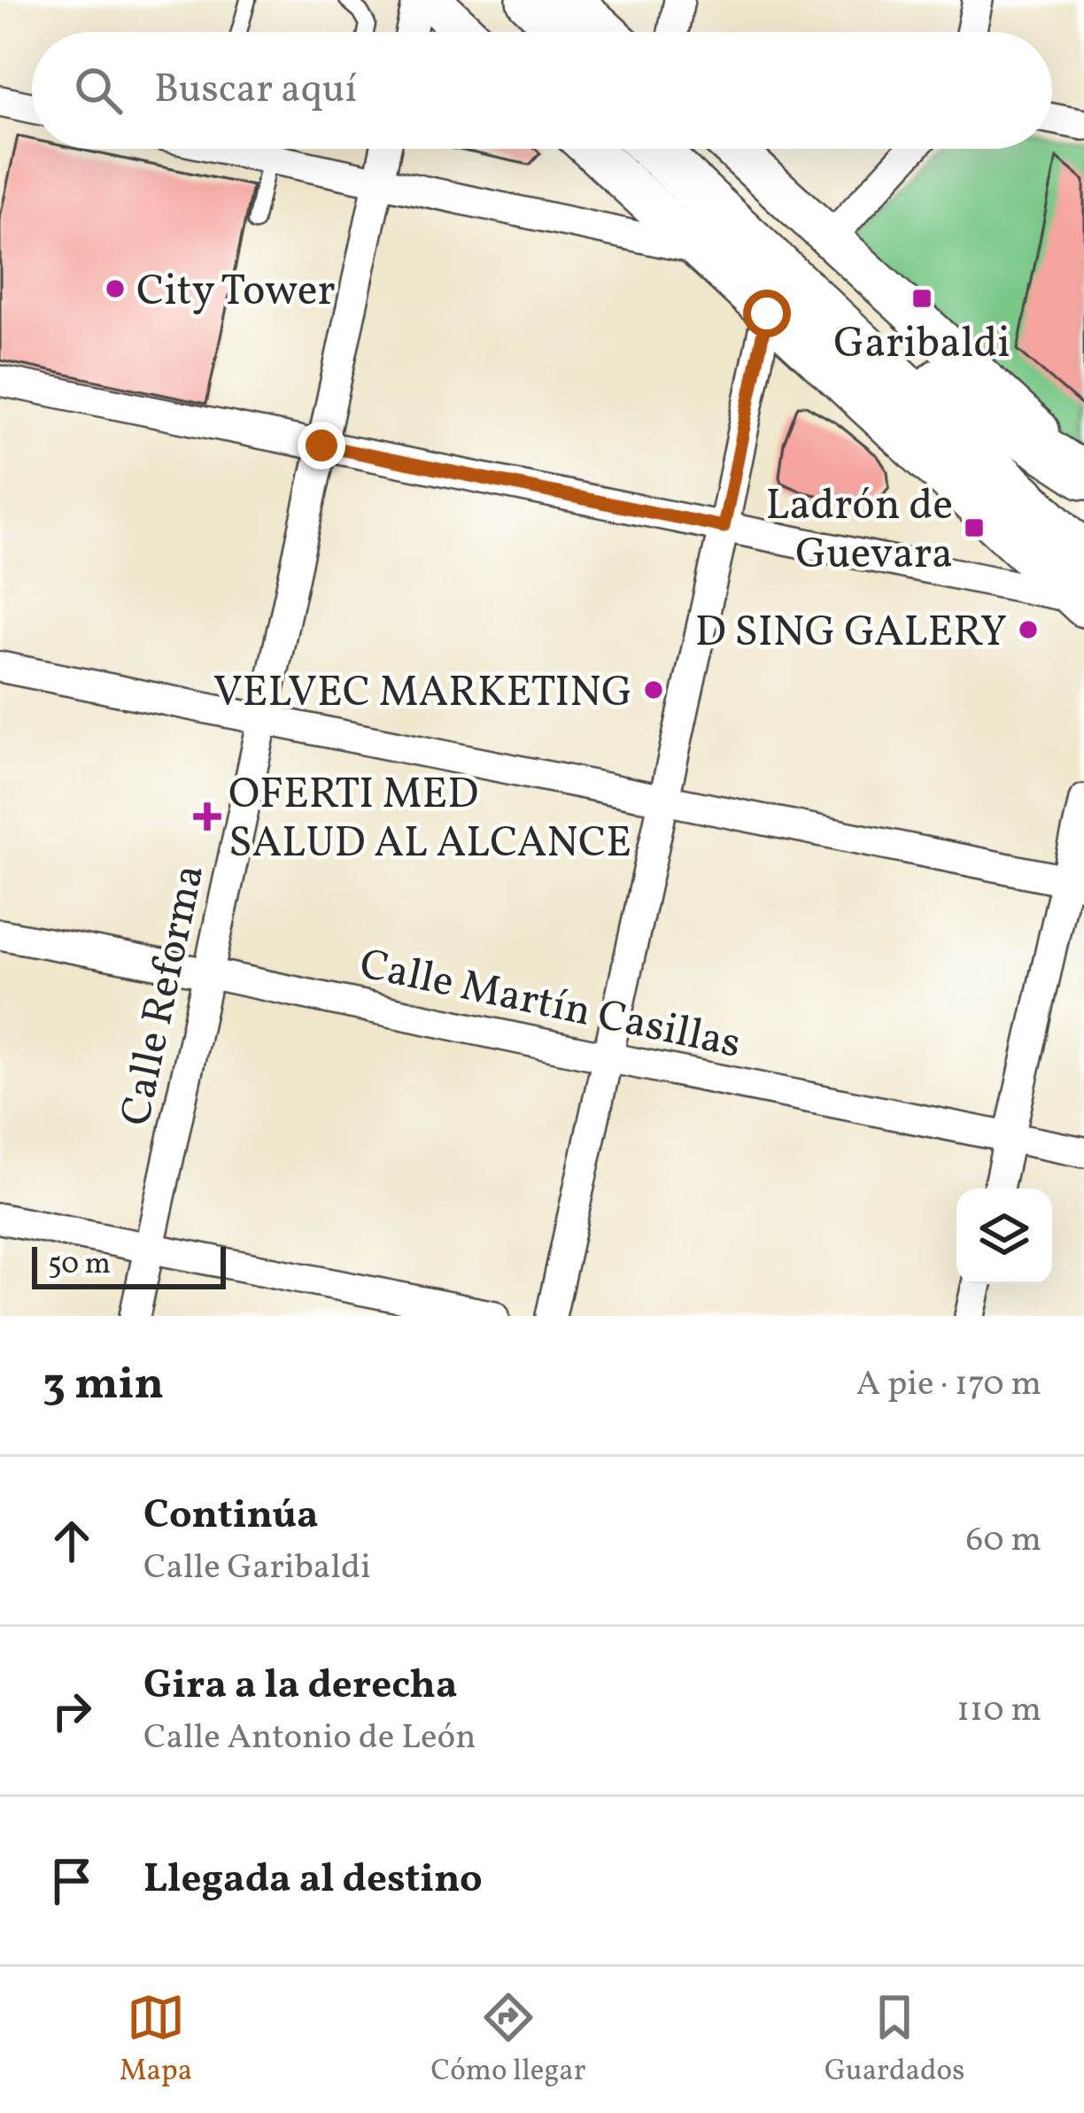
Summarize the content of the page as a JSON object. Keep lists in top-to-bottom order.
{
  "streets": {
    "street": ["Calle Reforma", "Calle Martín Casillas"]
  },
  "crossings": [
    ["Calle Reforma", "Calle Martín Casillas"]
  ],
  "places": {
    "other": ["City Tower", "D SING GALERY", "VELVEC MARKETING"],
    "transit": ["Garibaldi", "Ladrón de Guevara"],
    "health": ["OFERTI MED SALUD AL ALCANCE"]
  },
  "scale_bar": "50 m",
  "page": {
    "search": "Buscar aquí",
    "scale": "50 m",
    "heading": ["3 min", "A pie · 170 m"],
    "list": [
      ["Continúa", "Calle Garibaldi", "60 m"],
      ["Gira a la derecha", "Calle Antonio de León", "110 m"],
      "Llegada al destino"
    ],
    "nav": ["Mapa", "Cómo llegar", "Guardados"]
  }
}
